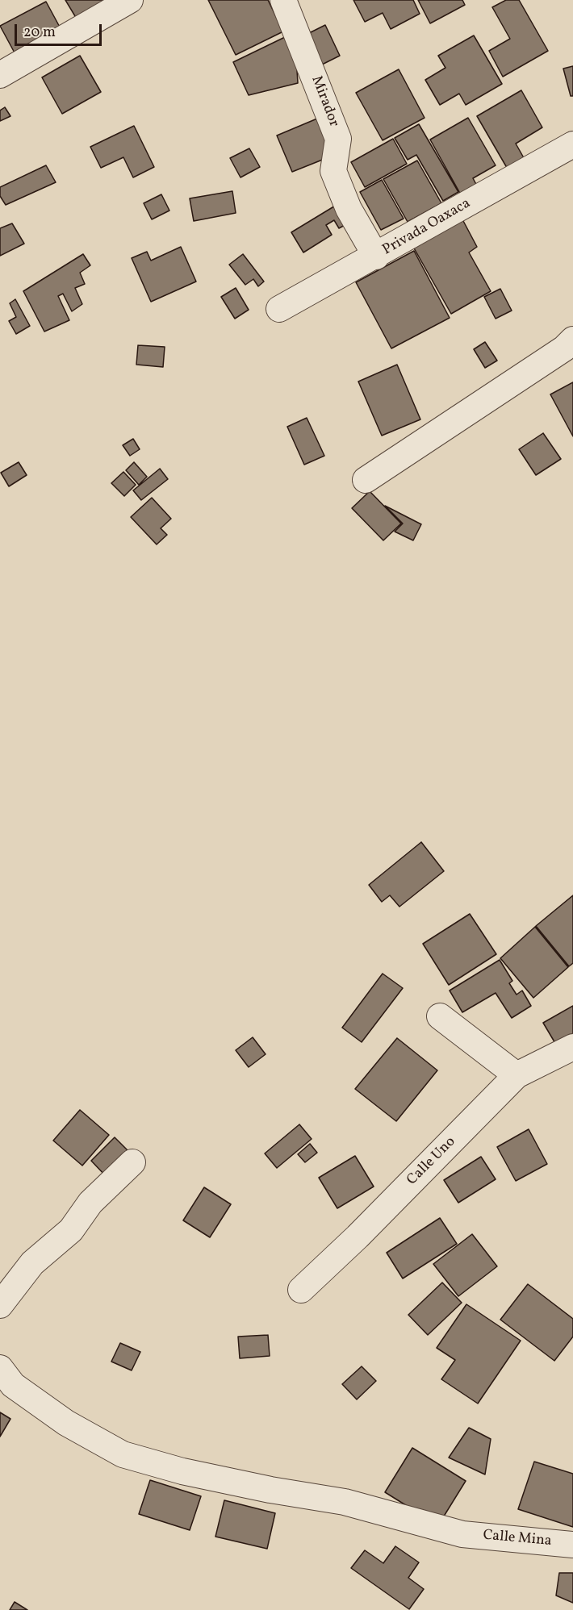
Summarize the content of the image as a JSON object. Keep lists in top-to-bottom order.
{
  "streets": {
    "street": [
      "Mirador",
      "Privada Oaxaca",
      "Calle Uno",
      "Calle Mina"
    ]
  },
  "crossings": [
    ["Mirador", "Privada Oaxaca"]
  ],
  "scale_bar": "20 m"
}
